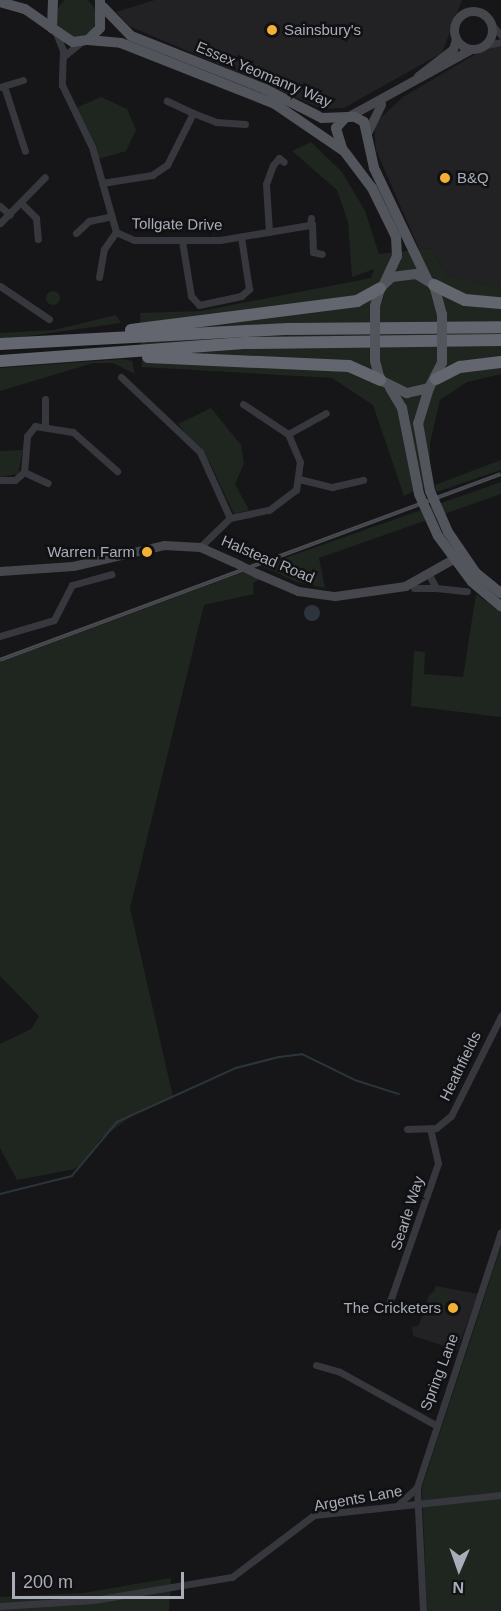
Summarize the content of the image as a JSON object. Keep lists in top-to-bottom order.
{
  "streets": {
    "main road": ["Essex Yeomanry Way"],
    "street": [
      "Tollgate Drive",
      "Halstead Road",
      "Heathfields",
      "Searle Way",
      "Spring Lane",
      "Argents Lane"
    ]
  },
  "crossings": [
    ["Essex Yeomanry Way", "Tollgate Drive"],
    ["Heathfields", "Searle Way"],
    ["Spring Lane", "Argents Lane"]
  ],
  "places": [
    "Sainsbury's",
    "B&Q",
    "Warren Farm",
    "The Cricketers"
  ],
  "scale_bar": "200 m",
  "north": "bottom"
}
